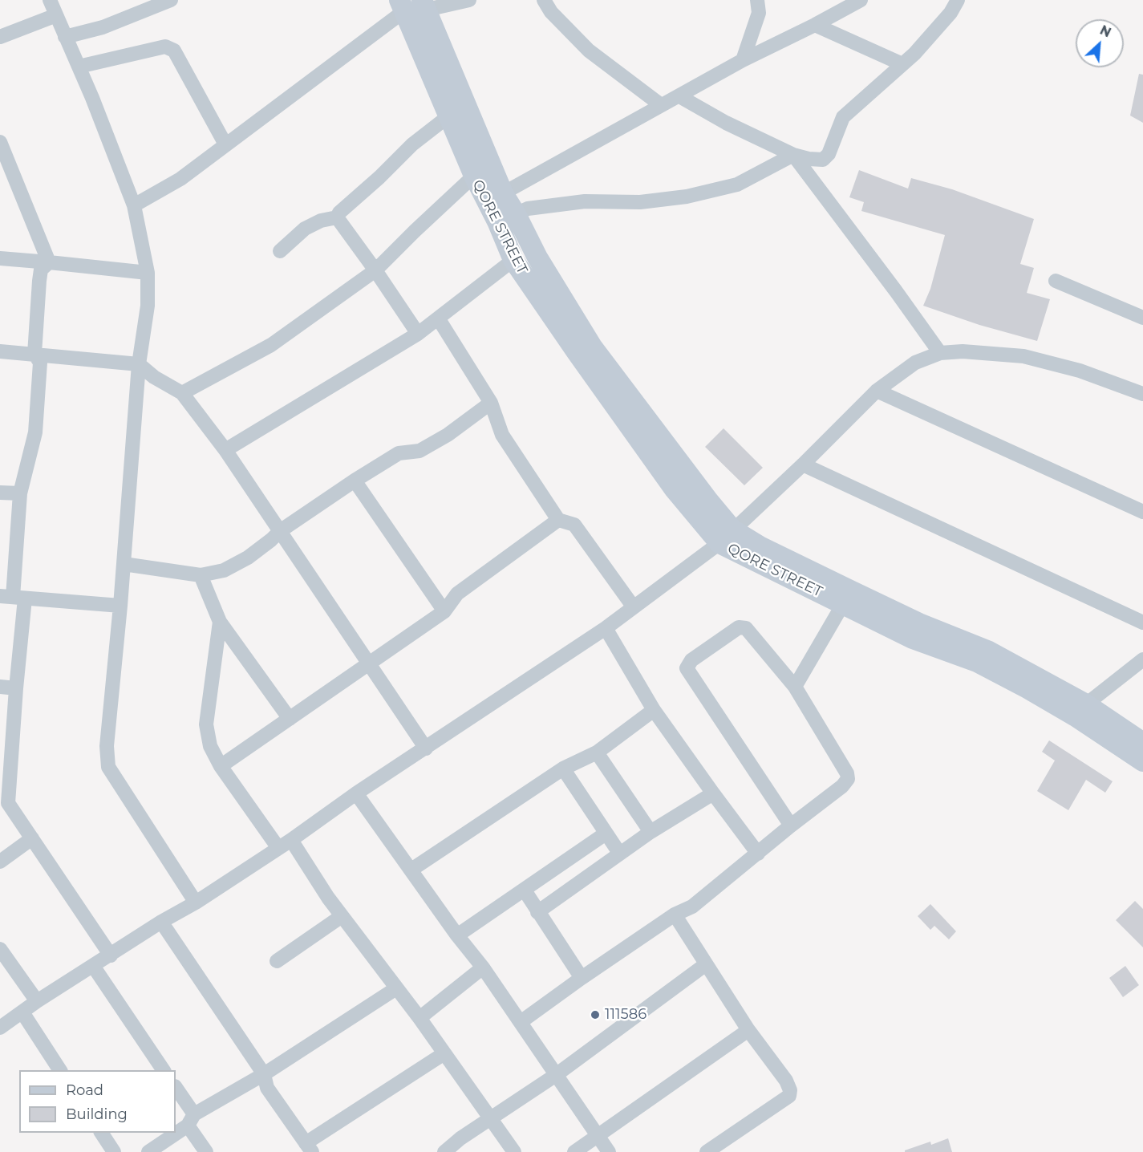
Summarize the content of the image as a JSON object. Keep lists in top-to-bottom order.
{
  "streets": {
    "street": ["QORE STREET"]
  },
  "places": ["111586"],
  "legend": ["Road", "Building"],
  "north": "top right"
}
